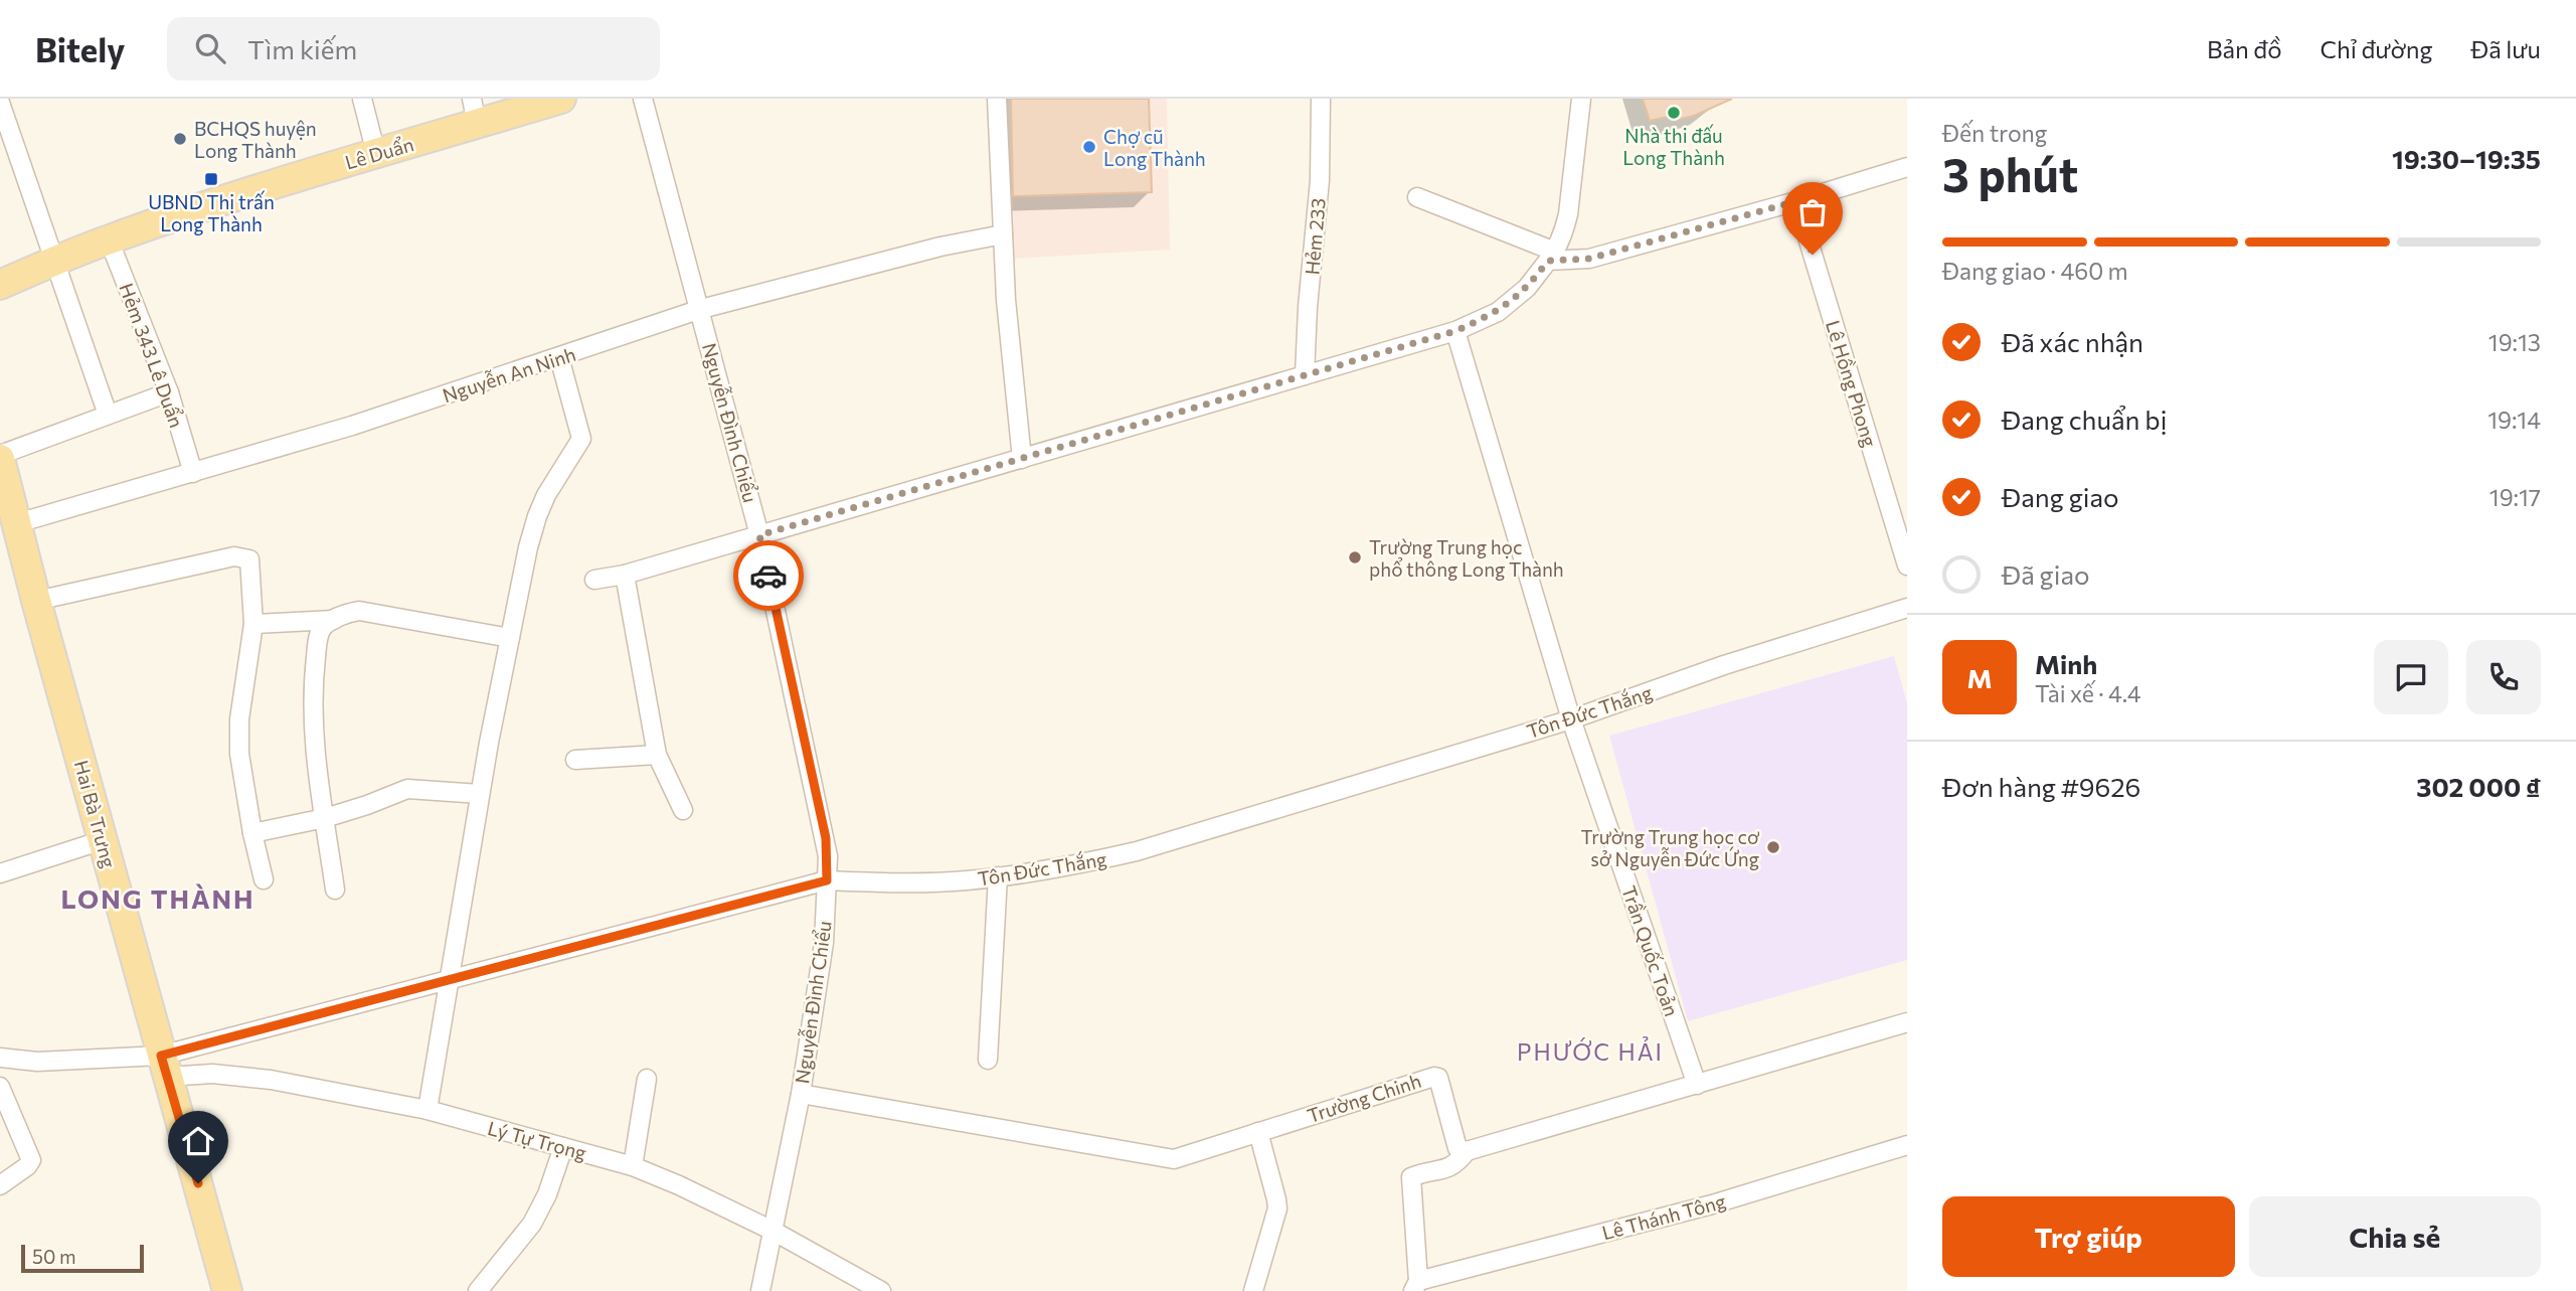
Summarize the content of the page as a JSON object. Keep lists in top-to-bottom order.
{
  "streets": {
    "main road": ["Lê Duẩn", "Hai Bà Trưng"],
    "street": [
      "Hẻm 233",
      "Hẻm 343 Lê Duẩn",
      "Nguyễn An Ninh",
      "Lê Hồng Phong",
      "Nguyễn Đình Chiểu",
      "Tôn Đức Thắng",
      "Trần Quốc Toản",
      "Trường Chinh",
      "Lý Tự Trọng",
      "Lê Thánh Tông"
    ]
  },
  "crossings": [
    ["Lê Duẩn", "Hẻm 343 Lê Duẩn"],
    ["Hẻm 343 Lê Duẩn", "Nguyễn An Ninh"],
    ["Nguyễn An Ninh", "Nguyễn Đình Chiểu"],
    ["Nguyễn An Ninh", "Hai Bà Trưng"],
    ["Nguyễn Đình Chiểu", "Tôn Đức Thắng"],
    ["Nguyễn Đình Chiểu", "Trường Chinh"],
    ["Nguyễn Đình Chiểu", "Lý Tự Trọng"],
    ["Tôn Đức Thắng", "Hai Bà Trưng"],
    ["Tôn Đức Thắng", "Trần Quốc Toản"],
    ["Tôn Đức Thắng", "Lý Tự Trọng"],
    ["Hai Bà Trưng", "Lý Tự Trọng"]
  ],
  "districts": ["LONG THÀNH", "PHƯỚC HẢI"],
  "places": {
    "other": [
      "Nhà thi đấu Long Thành",
      "BCHQS huyện Long Thành",
      "Chợ cũ Long Thành",
      "Trường Trung học phổ thông Long Thành",
      "Trường Trung học cơ sở Nguyễn Đức Ứng"
    ],
    "transit": ["UBND Thị trấn Long Thành"]
  },
  "scale_bar": "50 m",
  "page": {
    "header": "Bitely",
    "search": "Tìm kiếm",
    "nav": ["Bản đồ", "Chỉ đường", "Đã lưu"],
    "heading": ["3 phút", "Đến trong", "19:30–19:35"],
    "panel": [
      "Minh",
      "Tài xế · 4.4",
      "Đơn hàng #9626",
      "302 000 ₫"
    ],
    "bar": "Đang giao · 460 m",
    "list": [
      ["Đã xác nhận", "19:13"],
      ["Đang chuẩn bị", "19:14"],
      ["Đang giao", "19:17"],
      "Đã giao"
    ],
    "round": "M",
    "buttons": ["Trợ giúp", "Chia sẻ"],
    "scale": "50 m"
  }
}
